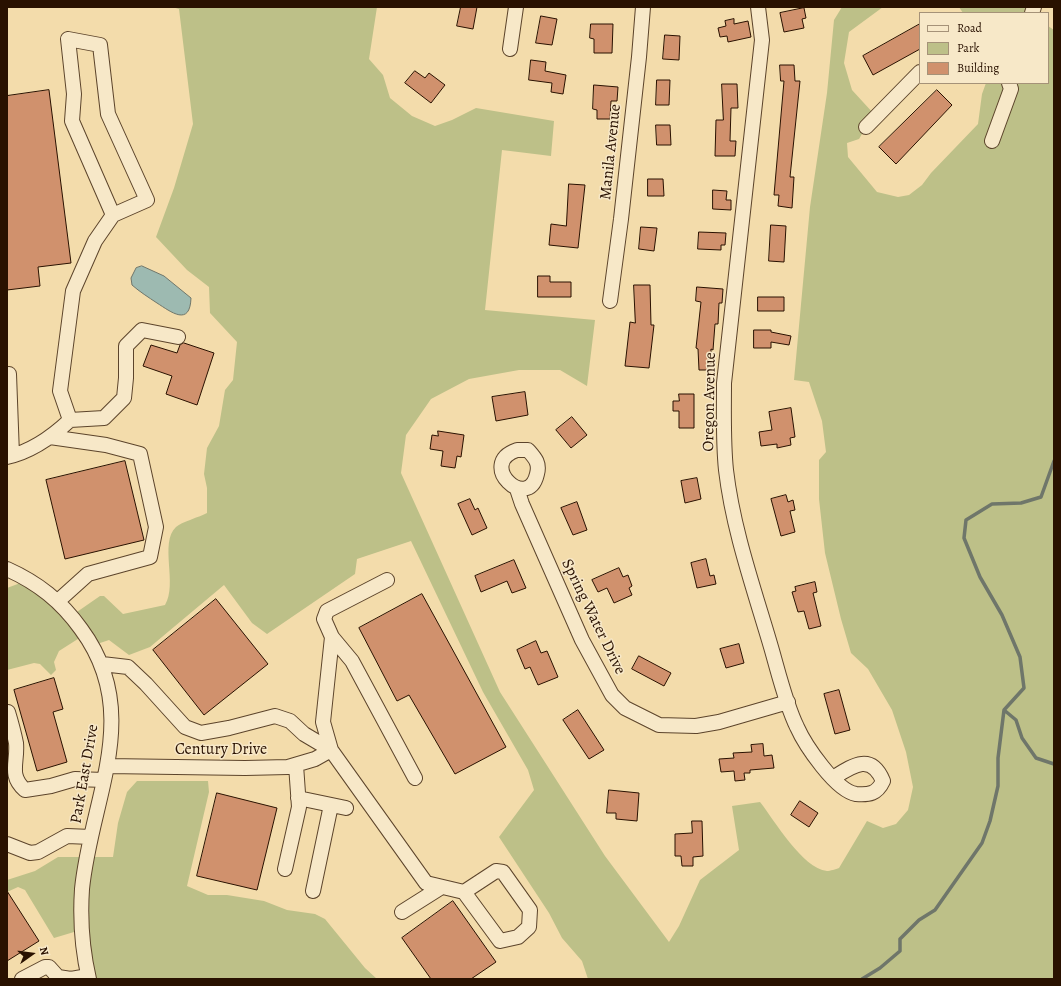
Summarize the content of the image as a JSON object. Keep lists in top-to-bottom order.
{
  "streets": {
    "street": [
      "Manila Avenue",
      "Oregon Avenue",
      "Spring Water Drive",
      "Century Drive",
      "Park East Drive"
    ]
  },
  "crossings": [
    ["Oregon Avenue", "Spring Water Drive"],
    ["Century Drive", "Park East Drive"]
  ],
  "legend": ["Road", "Park", "Building"],
  "north": "right"
}
